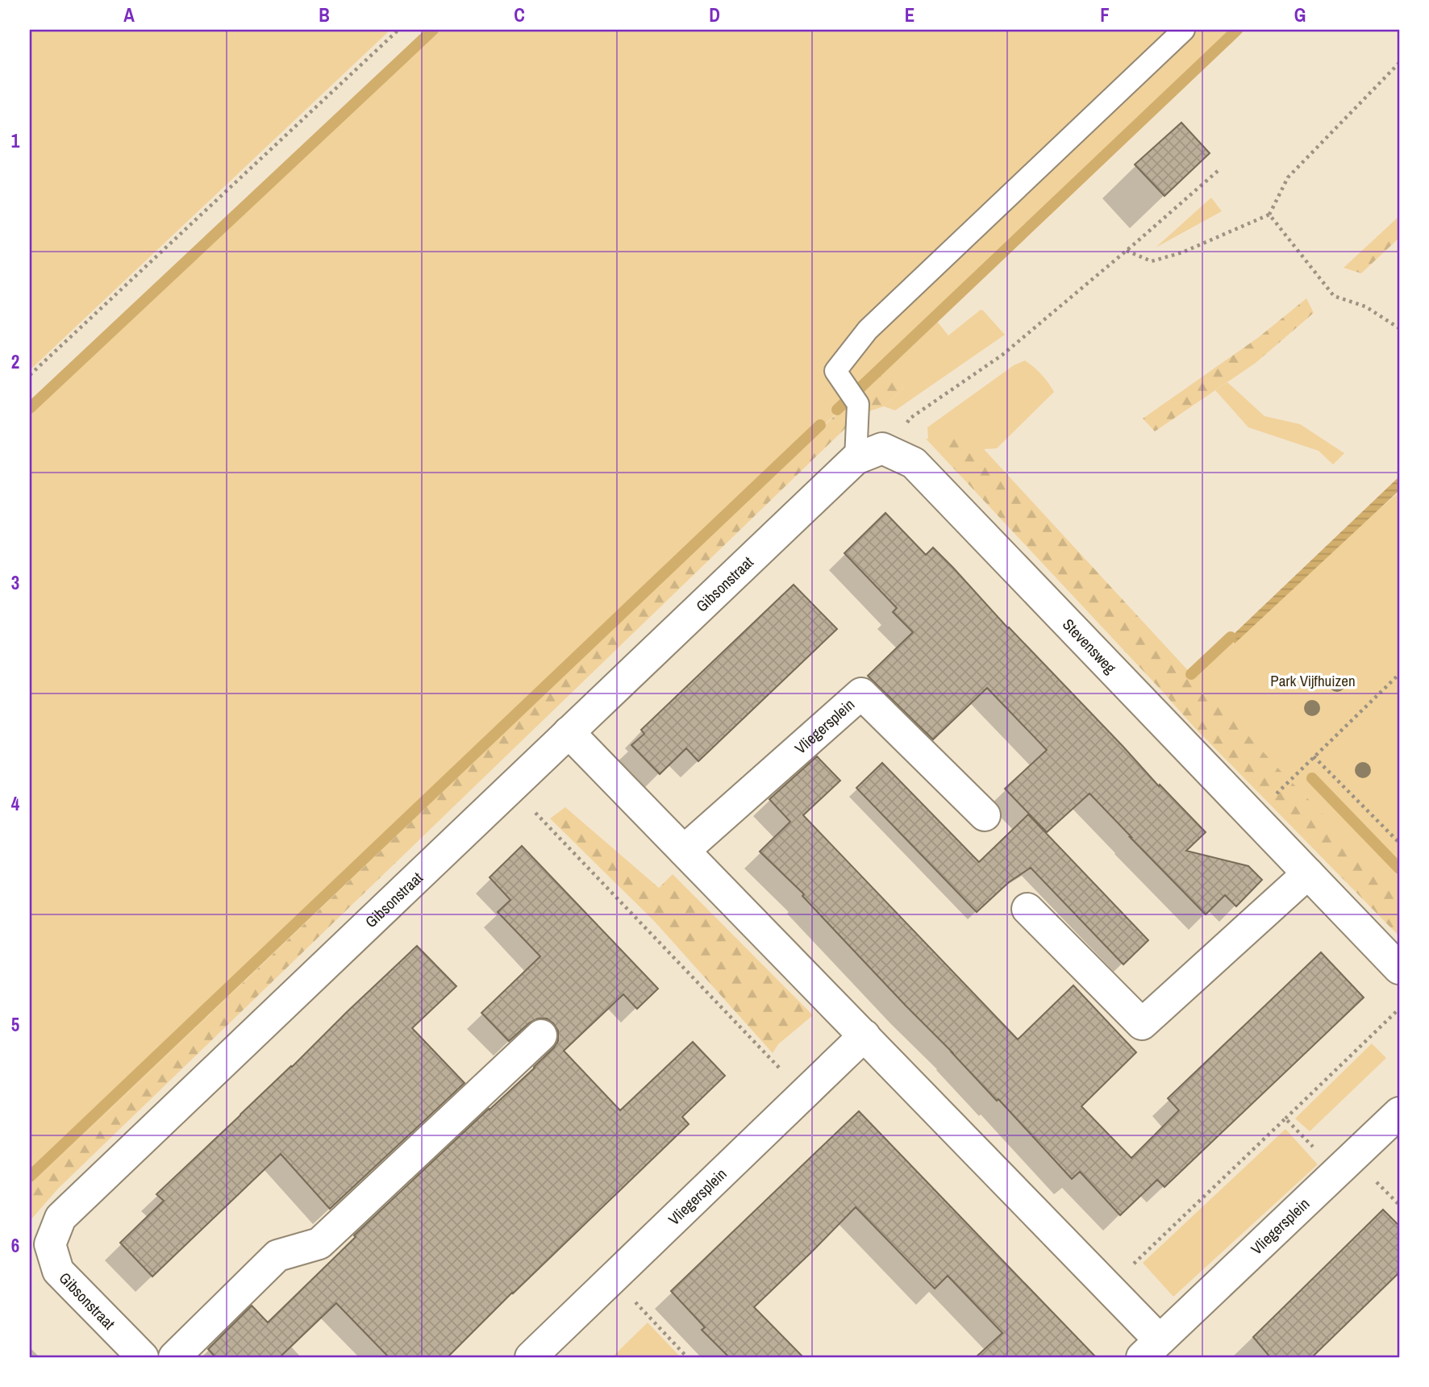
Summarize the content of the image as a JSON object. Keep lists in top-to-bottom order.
{
  "streets": {
    "street": ["Gibsonstraat", "Stevensweg", "Vliegersplein"]
  },
  "crossings": [
    ["Gibsonstraat", "Stevensweg"],
    ["Gibsonstraat", "Vliegersplein"]
  ],
  "parks": ["Park Vijfhuizen"],
  "grid": {
    "columns": [
      "A",
      "B",
      "C",
      "D",
      "E",
      "F",
      "G"
    ],
    "rows": [
      "1",
      "2",
      "3",
      "4",
      "5",
      "6"
    ]
  }
}
